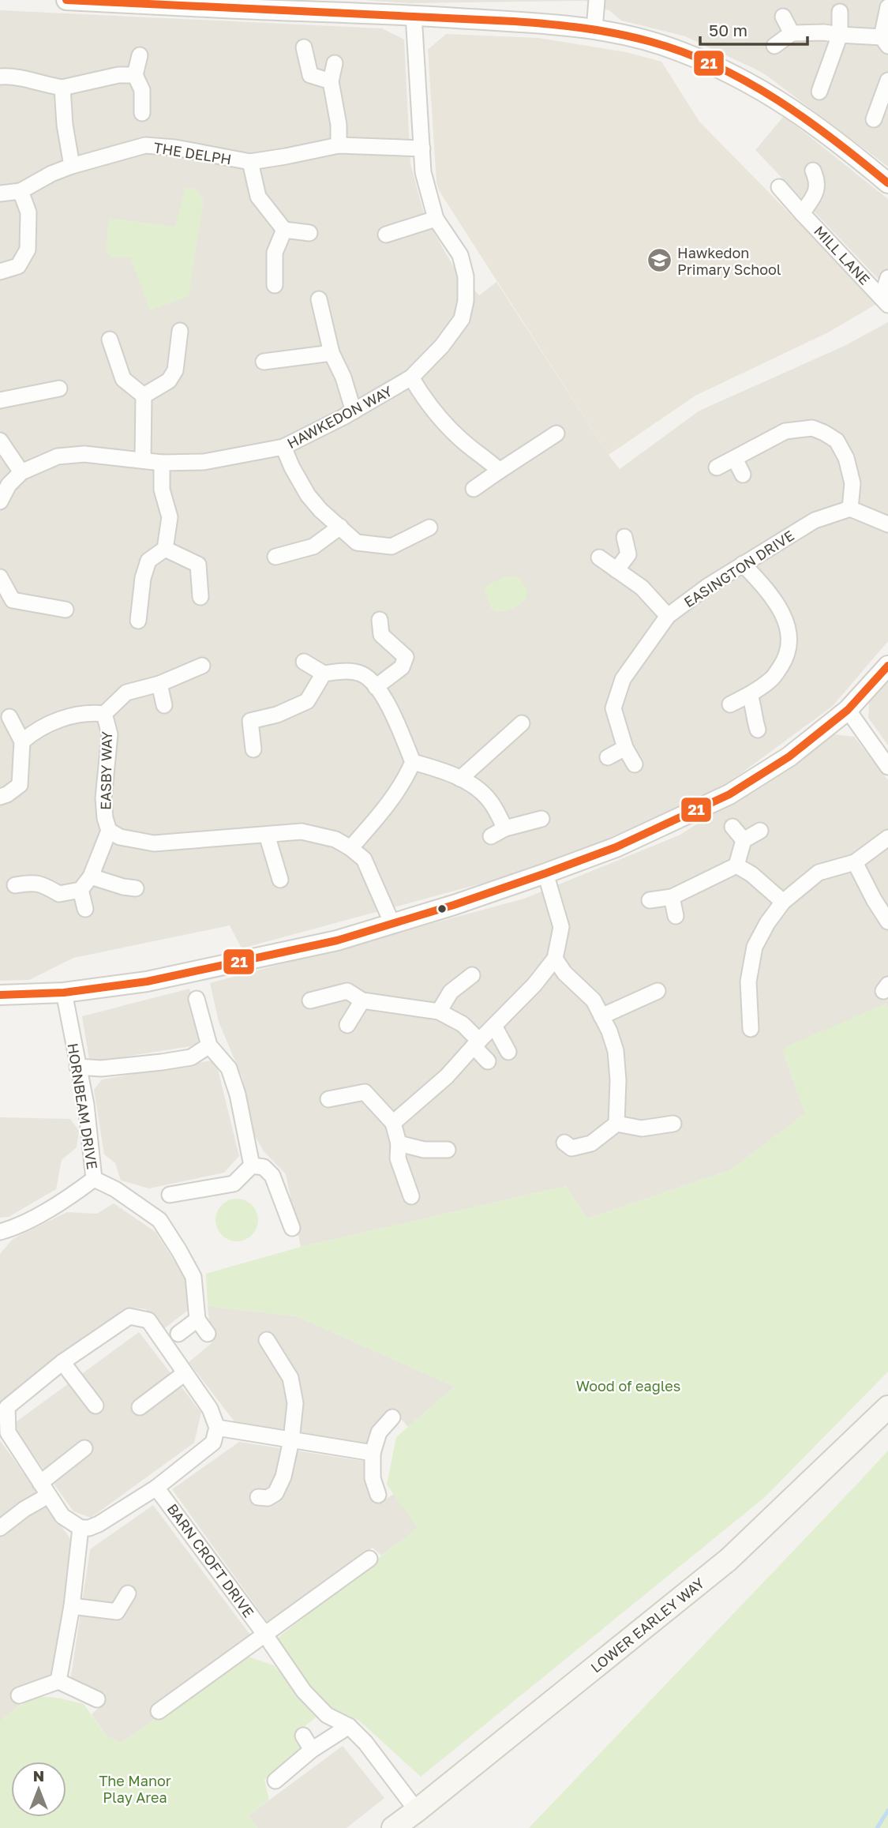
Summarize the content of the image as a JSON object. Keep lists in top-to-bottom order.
{
  "streets": {
    "main road": ["LOWER EARLEY WAY"],
    "street": [
      "THE DELPH",
      "MILL LANE",
      "HAWKEDON WAY",
      "EASINGTON DRIVE",
      "EASBY WAY",
      "HORNBEAM DRIVE",
      "BARN CROFT DRIVE"
    ]
  },
  "crossings": [
    ["THE DELPH", "HAWKEDON WAY"],
    ["BARN CROFT DRIVE", "LOWER EARLEY WAY"]
  ],
  "parks": ["Wood of eagles", "The Manor Play Area"],
  "places": {
    "school or university": ["Hawkedon Primary School"]
  },
  "lines": ["transit line 21"],
  "scale_bar": "50 m",
  "north": "top"
}
